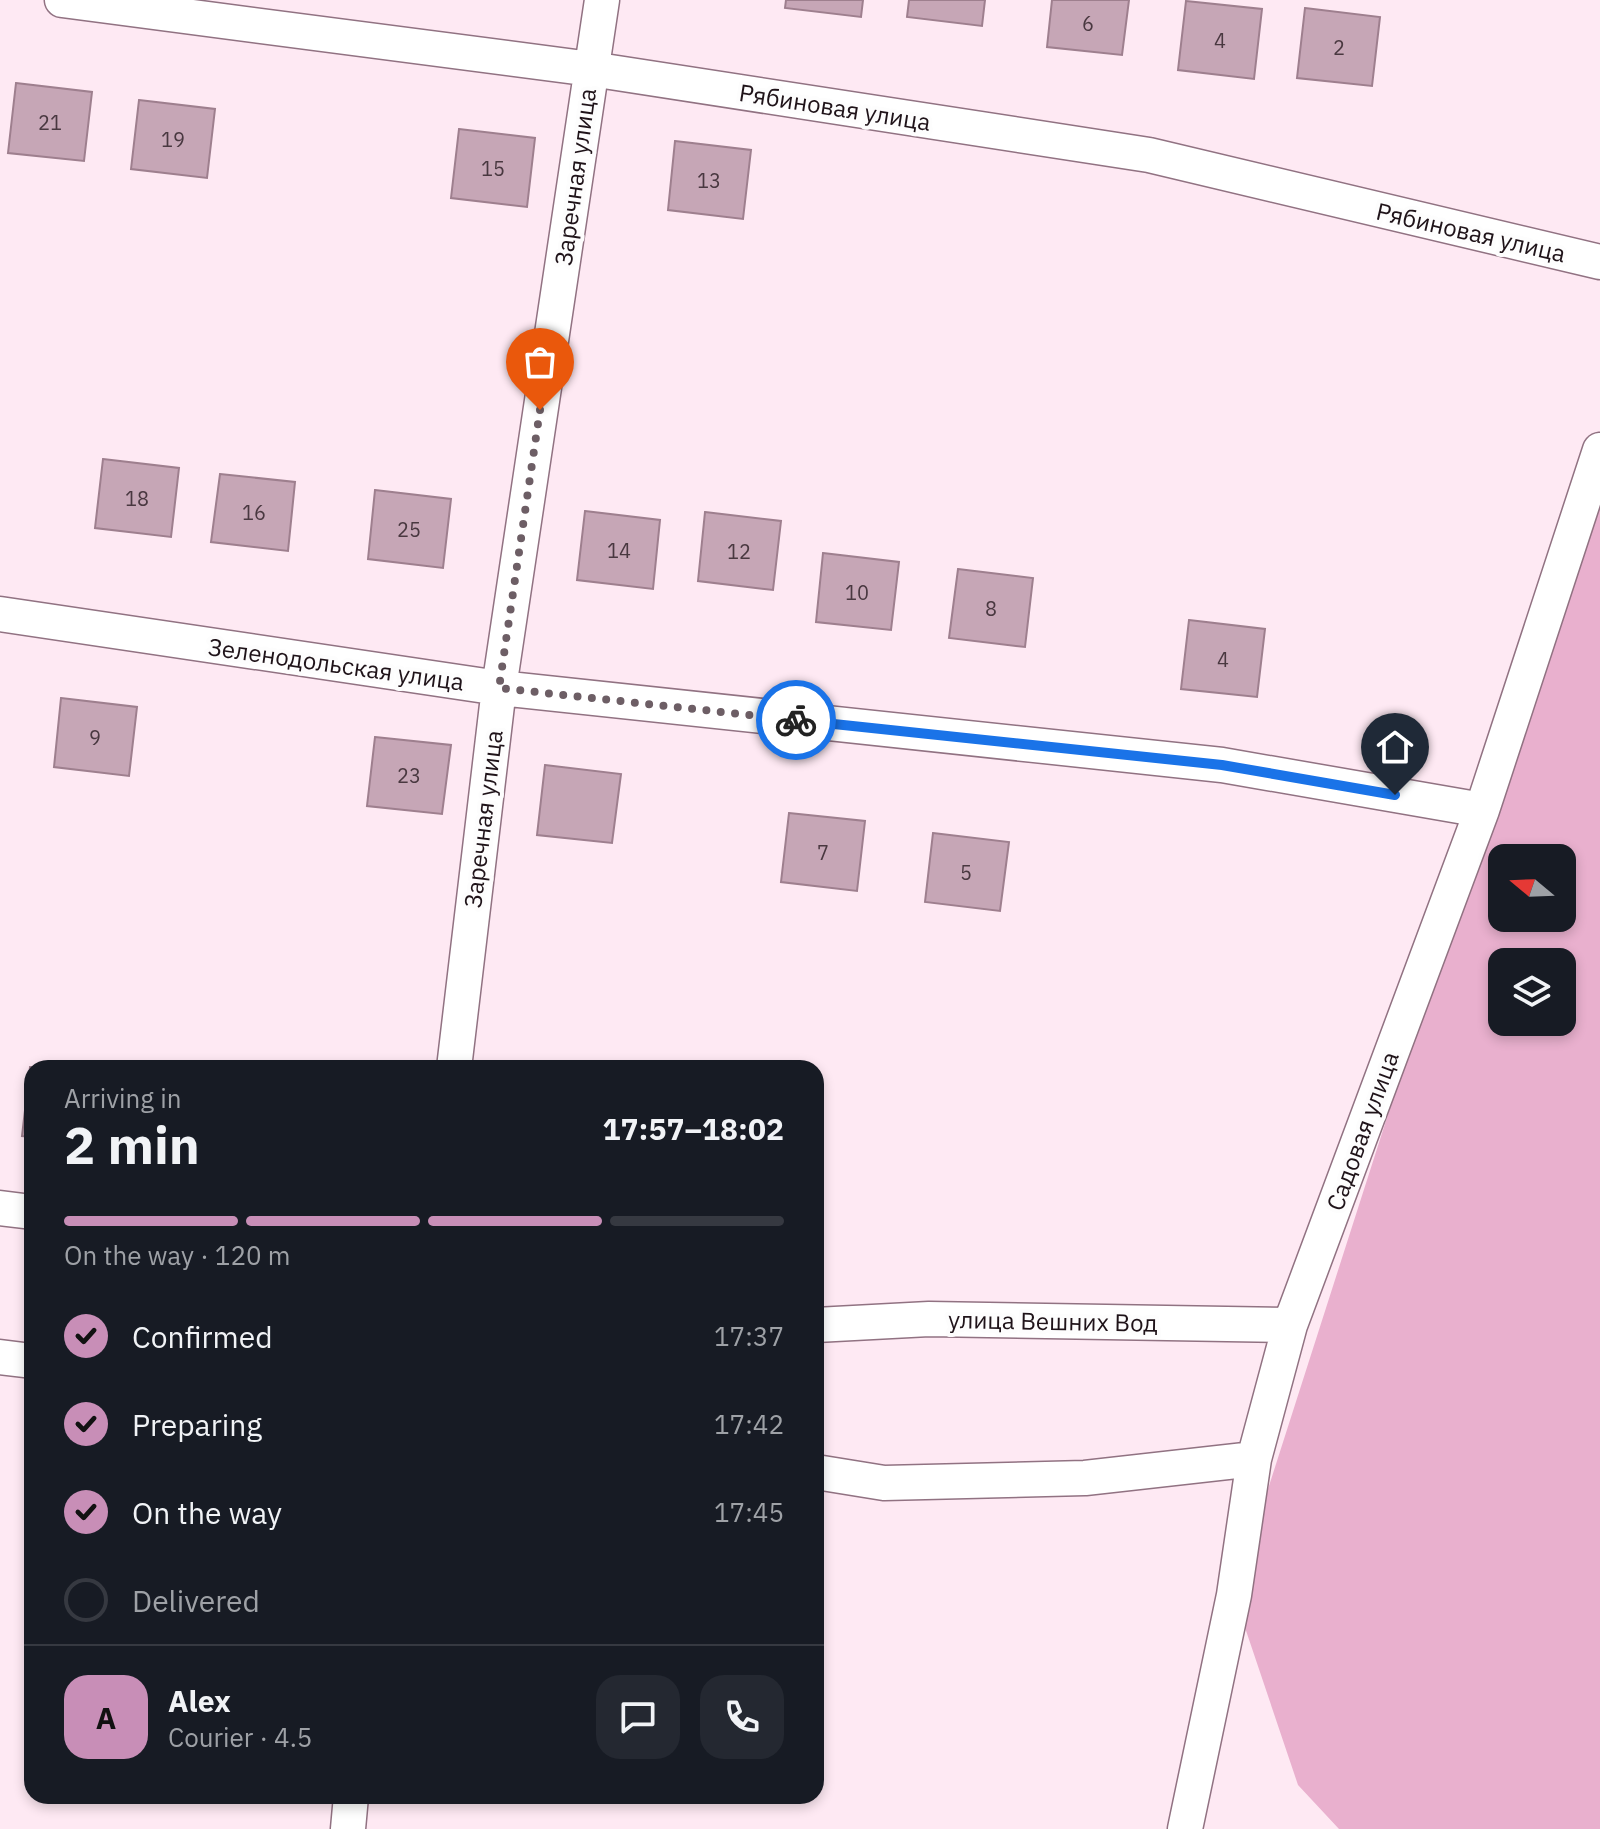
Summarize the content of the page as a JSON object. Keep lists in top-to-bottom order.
{
  "streets": {
    "street": [
      "Рябиновая улица",
      "Заречная улица",
      "Зеленодольская улица",
      "Садовая улица",
      "улица Вешних Вод"
    ]
  },
  "crossings": [
    ["Рябиновая улица", "Заречная улица"],
    ["Заречная улица", "Зеленодольская улица"],
    ["Зеленодольская улица", "Садовая улица"],
    ["Садовая улица", "улица Вешних Вод"]
  ],
  "house_numbers": [
    "6",
    "4",
    "2",
    "21",
    "19",
    "15",
    "13",
    "18",
    "16",
    "25",
    "14",
    "12",
    "10",
    "8",
    "4",
    "9",
    "23",
    "7",
    "5"
  ],
  "north": "left",
  "page": {
    "heading": ["2 min", "Arriving in", "17:57–18:02"],
    "panel": ["Alex", "Courier · 4.5"],
    "bar": "On the way · 120 m",
    "list": [
      ["Confirmed", "17:37"],
      ["Preparing", "17:42"],
      ["On the way", "17:45"],
      "Delivered"
    ],
    "round": "A"
  }
}
